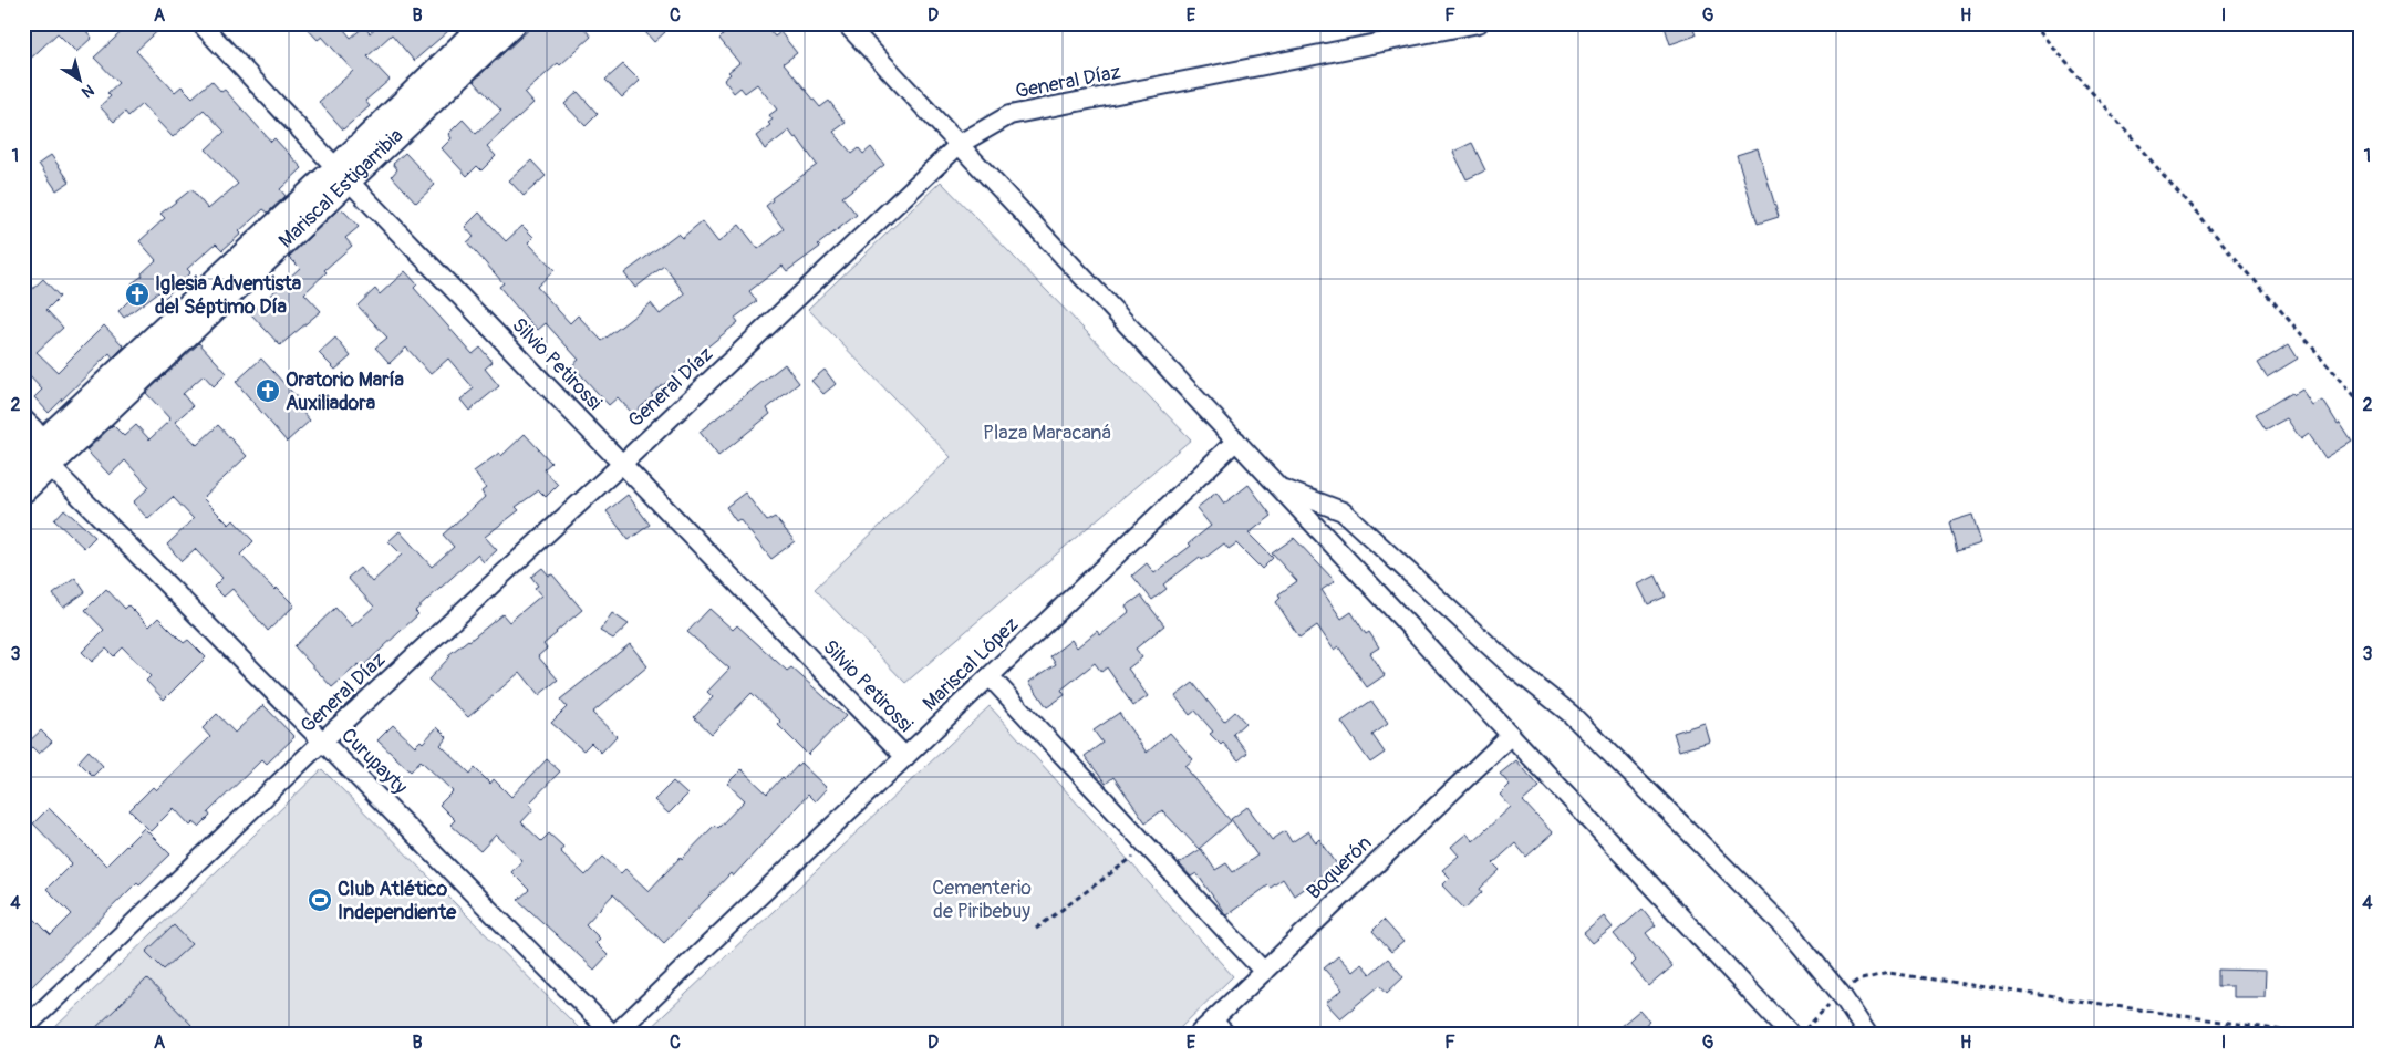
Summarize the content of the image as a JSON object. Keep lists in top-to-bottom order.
{
  "streets": {
    "street": [
      "General Díaz",
      "Mariscal Estigarribia",
      "Silvio Petirossi",
      "Mariscal López",
      "Curupayty",
      "Boquerón"
    ]
  },
  "crossings": [
    ["General Díaz", "Silvio Petirossi"],
    ["General Díaz", "Curupayty"],
    ["Mariscal Estigarribia", "Silvio Petirossi"],
    ["Silvio Petirossi", "Mariscal López"],
    ["Mariscal López", "Curupayty"]
  ],
  "parks": ["Plaza Maracaná", "Cementerio de Piribebuy"],
  "places": {
    "church": ["Iglesia Adventista del Séptimo Día", "Oratorio María Auxiliadora"],
    "sports": ["Club Atlético Independiente"]
  },
  "north": "bottom right",
  "grid": {
    "columns": [
      "A",
      "B",
      "C",
      "D",
      "E",
      "F",
      "G",
      "H",
      "I"
    ],
    "rows": [
      "1",
      "2",
      "3",
      "4"
    ]
  }
}
